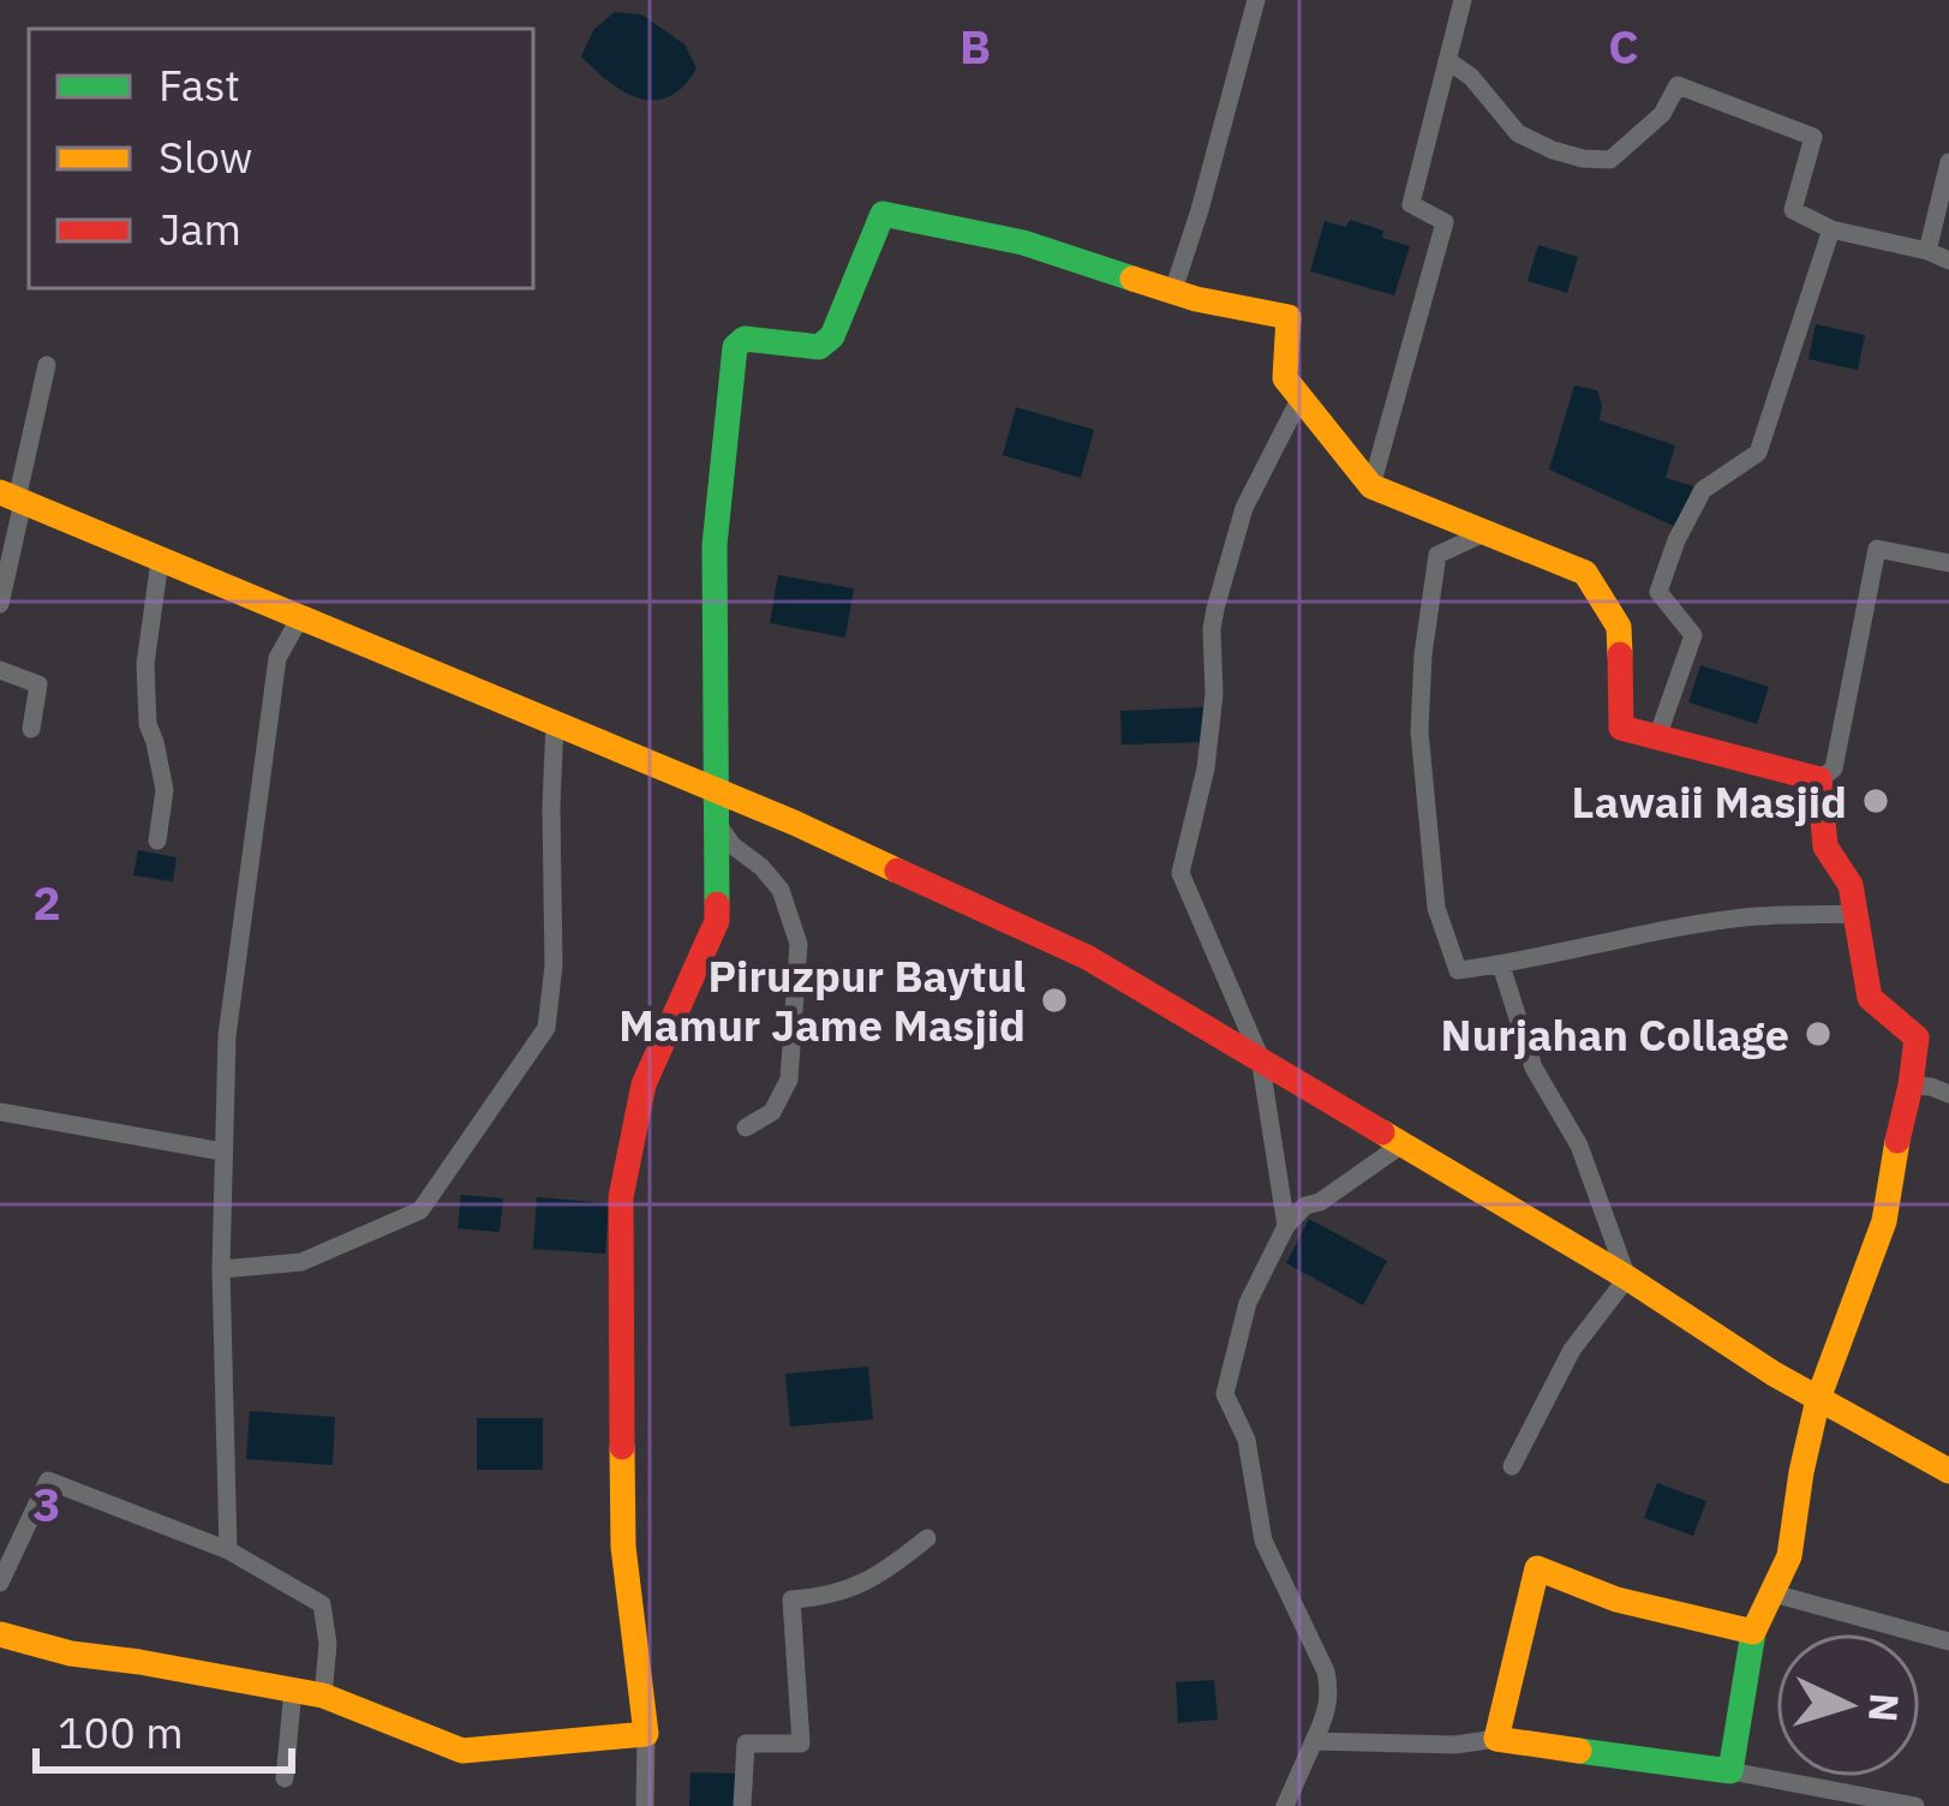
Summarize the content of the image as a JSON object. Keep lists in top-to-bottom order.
{
  "places": ["Lawaii Masjid", "Piruzpur Baytul Mamur Jame Masjid", "Nurjahan Collage"],
  "legend": ["Fast", "Slow", "Jam"],
  "scale_bar": "100 m",
  "north": "right",
  "grid": {
    "columns": ["B", "C"],
    "rows": ["2", "3"]
  }
}
